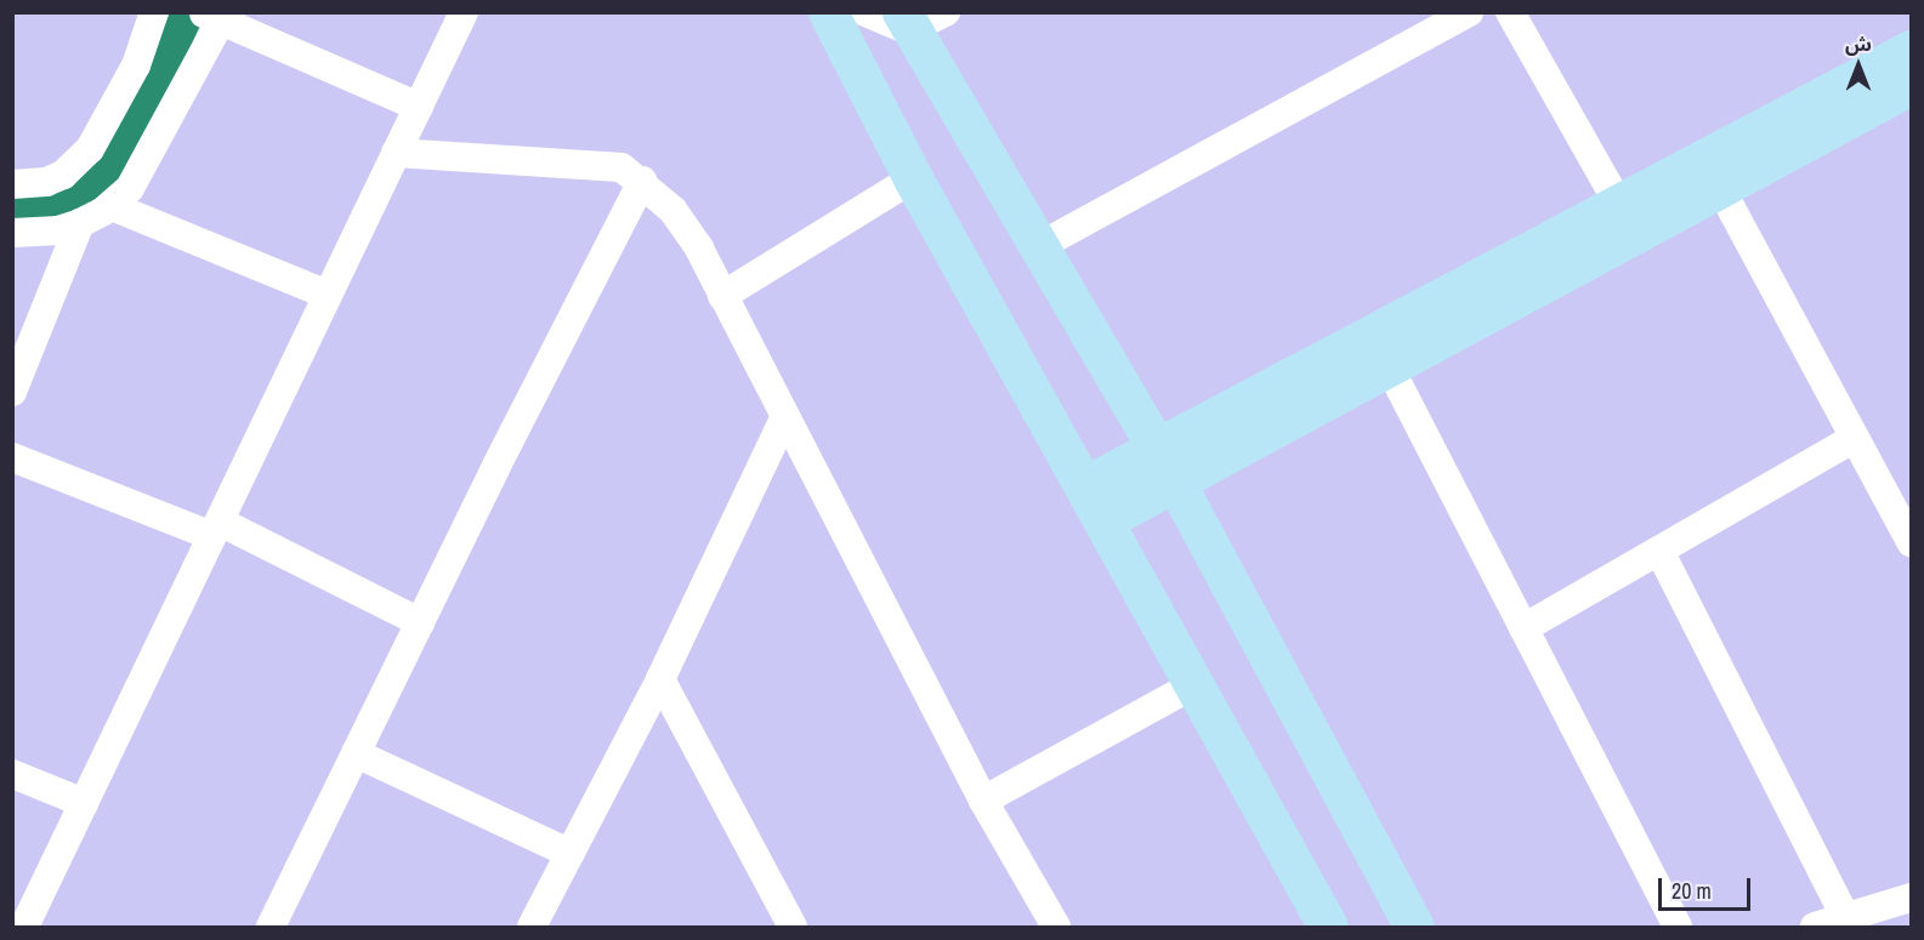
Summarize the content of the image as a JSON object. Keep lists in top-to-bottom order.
{
  "scale_bar": "20 m",
  "north": "top"
}
